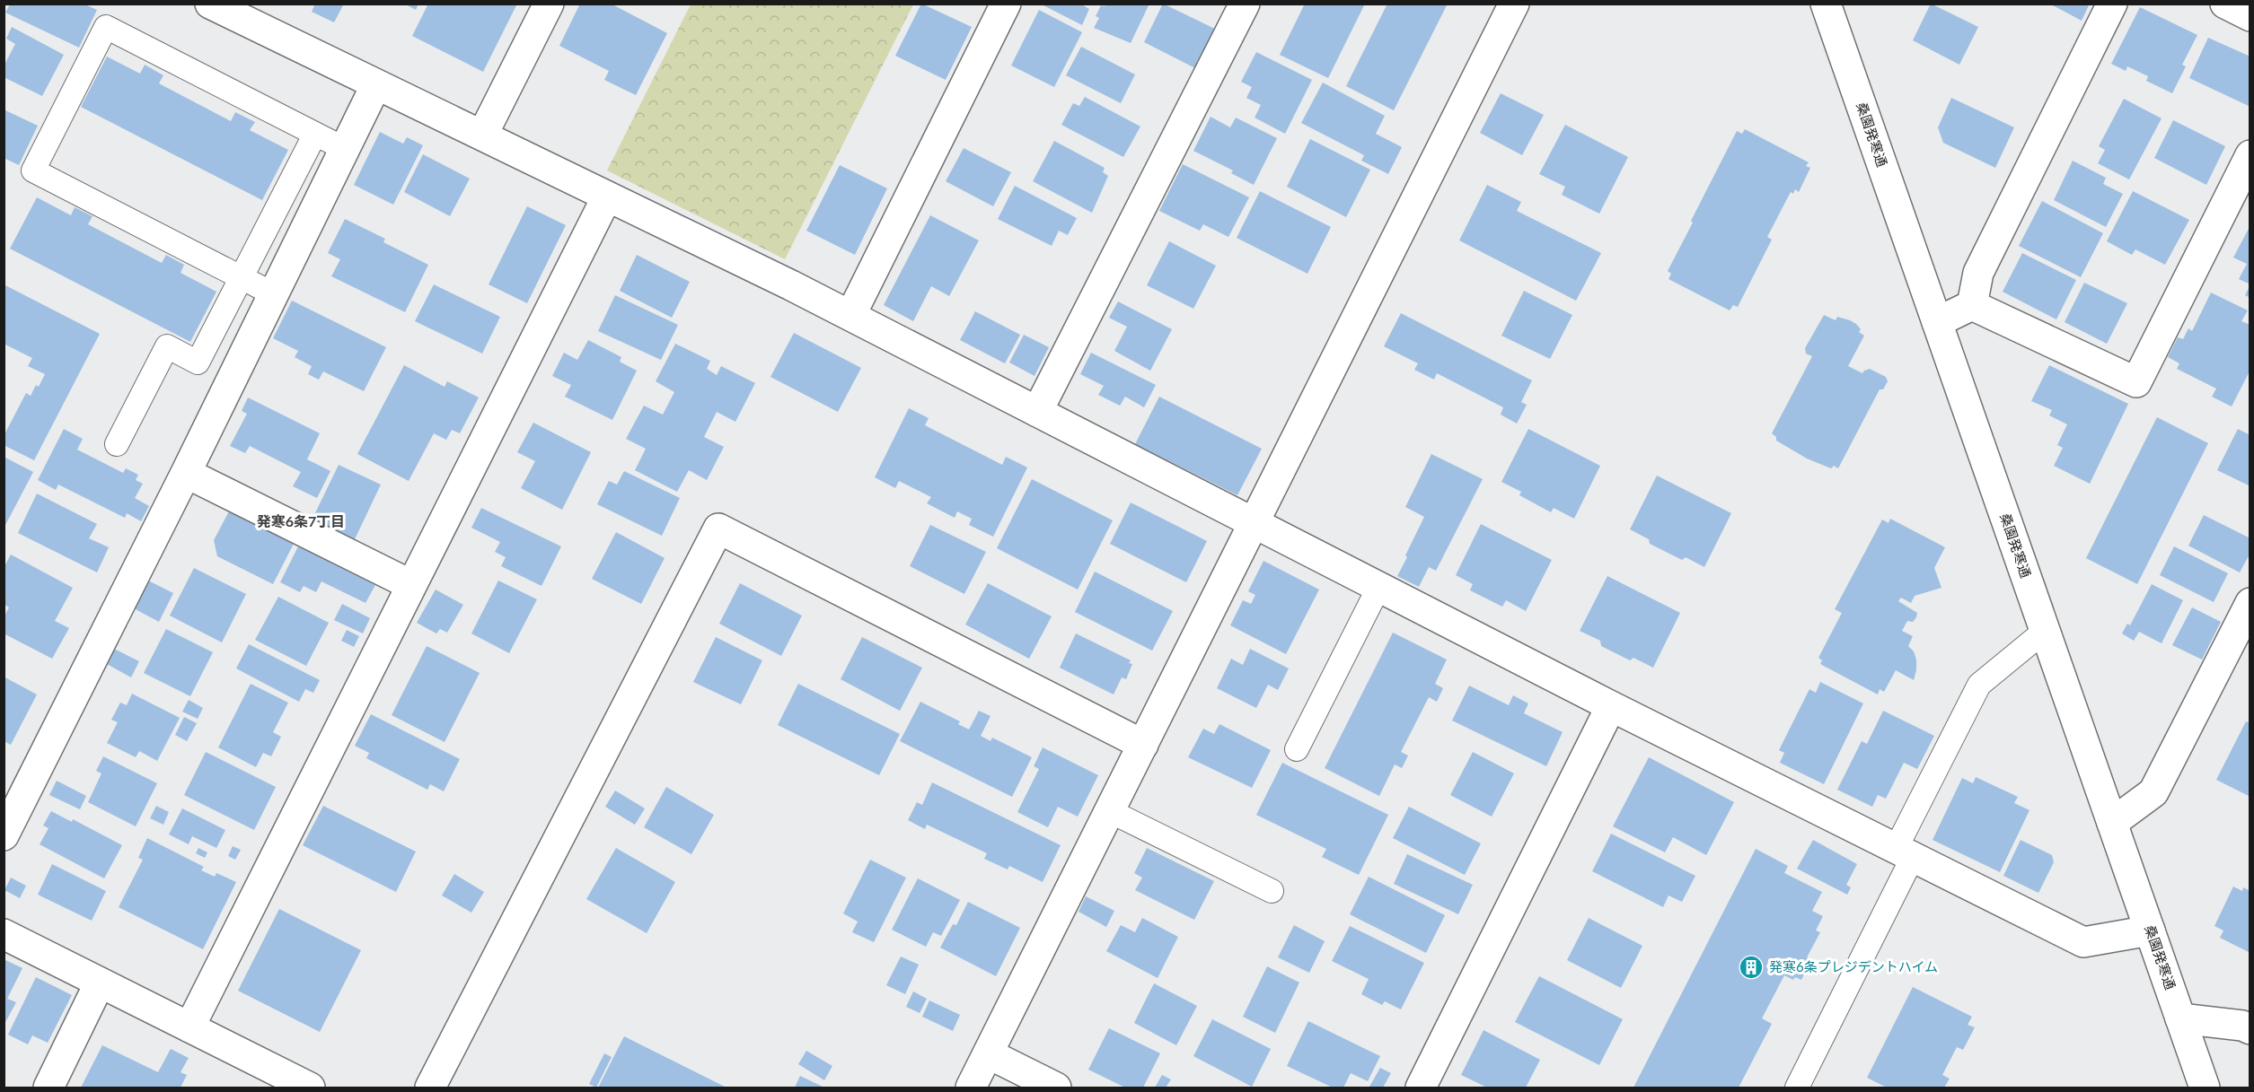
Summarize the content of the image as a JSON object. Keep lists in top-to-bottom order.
{
  "streets": {
    "street": ["桑園発寒通"]
  },
  "districts": ["発寒6条7丁目"],
  "places": {
    "building": ["発寒6条プレジデントハイム"]
  }
}
